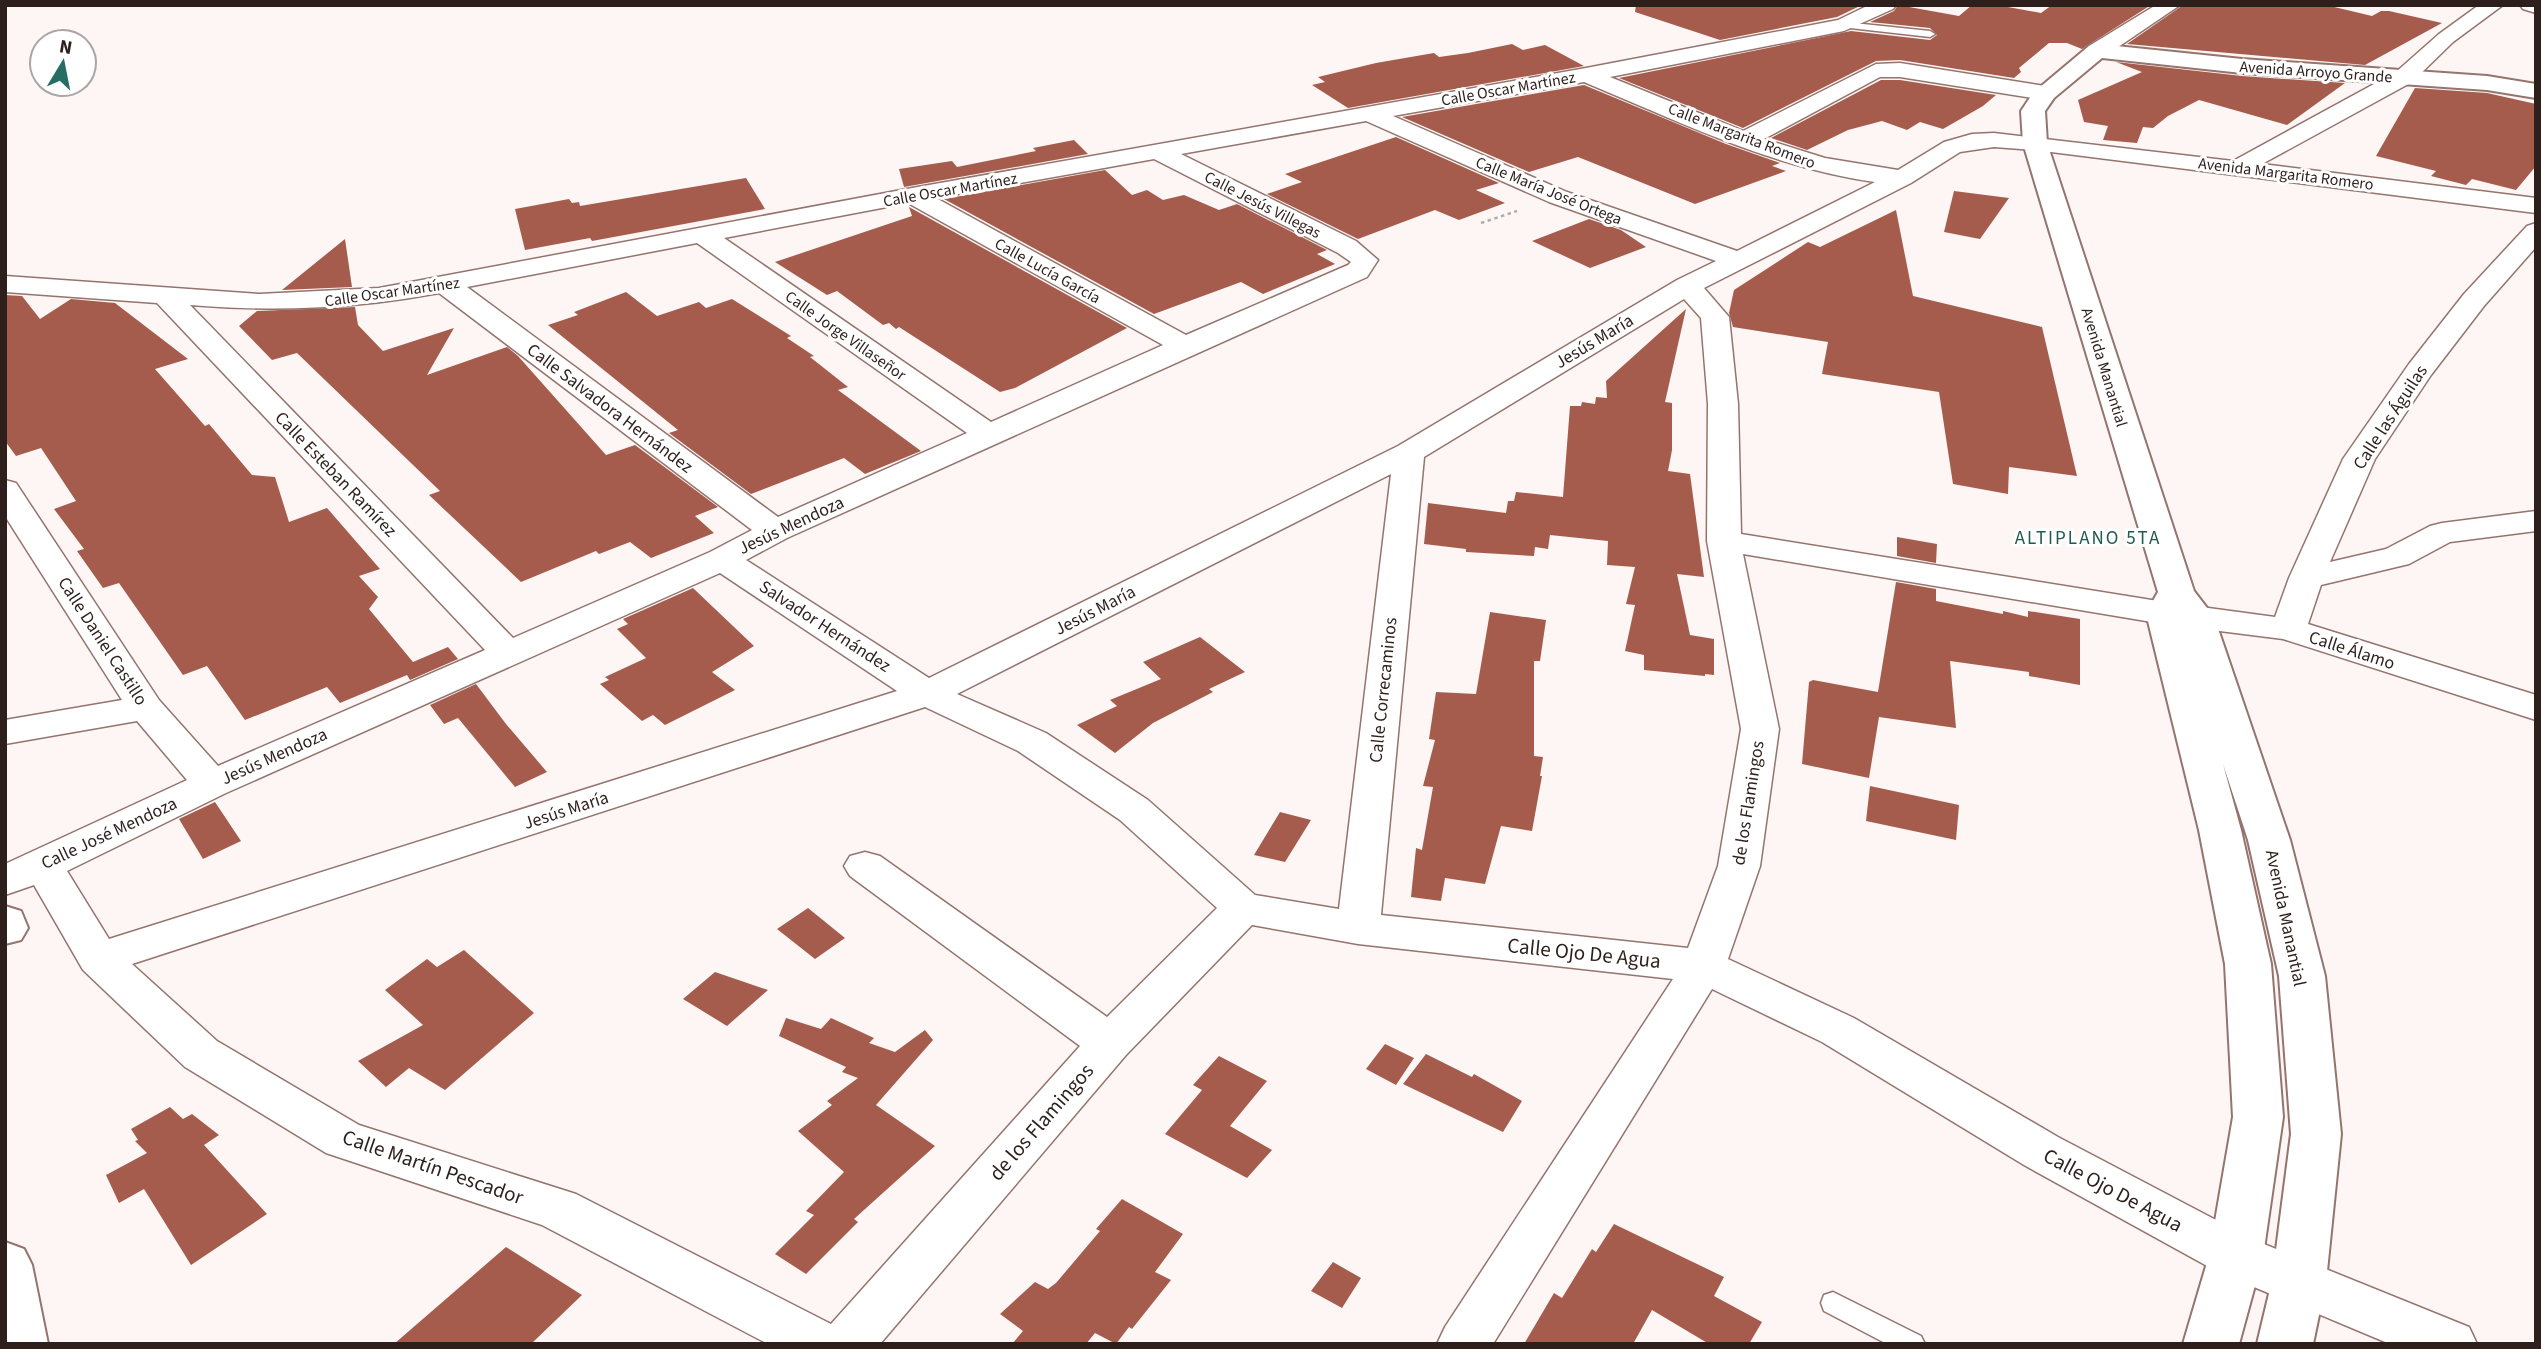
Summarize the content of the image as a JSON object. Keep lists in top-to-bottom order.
{
  "streets": {
    "main road": ["Avenida Arroyo Grande", "Avenida Manantial"],
    "street": [
      "Calle Oscar Martínez",
      "Calle Margarita Romero",
      "Avenida Margarita Romero",
      "Calle María José Ortega",
      "Calle Jesús Villegas",
      "Calle Lucía García",
      "Calle Jorge Villaseñor",
      "Jesús María",
      "Calle Salvadora Hernández",
      "Calle las Águilas",
      "Calle Esteban Ramírez",
      "Jesús Mendoza",
      "Salvador Hernández",
      "Calle Daniel Castillo",
      "Calle Álamo",
      "Calle Correcaminos",
      "de los Flamingos",
      "Calle José Mendoza",
      "Calle Ojo De Agua",
      "Calle Martín Pescador"
    ]
  },
  "crossings": [
    ["Calle Oscar Martínez", "Calle Margarita Romero"],
    ["Calle Oscar Martínez", "Calle María José Ortega"],
    ["Calle Oscar Martínez", "Calle Jesús Villegas"],
    ["Calle Oscar Martínez", "Calle Lucía García"],
    ["Calle Oscar Martínez", "Calle Jorge Villaseñor"],
    ["Calle Oscar Martínez", "Calle Salvadora Hernández"],
    ["Calle Oscar Martínez", "Calle Esteban Ramírez"],
    ["Calle Margarita Romero", "Jesús María"],
    ["Avenida Margarita Romero", "Jesús María"],
    ["Avenida Margarita Romero", "Avenida Manantial"],
    ["Calle María José Ortega", "Jesús María"],
    ["Calle Jesús Villegas", "Jesús Mendoza"],
    ["Calle Lucía García", "Jesús Mendoza"],
    ["Calle Jorge Villaseñor", "Jesús Mendoza"],
    ["Jesús María", "Avenida Manantial"],
    ["Jesús María", "Salvador Hernández"],
    ["Jesús María", "Calle Correcaminos"],
    ["Jesús María", "de los Flamingos"],
    ["Jesús María", "Calle Martín Pescador"],
    ["Avenida Manantial", "Calle Álamo"],
    ["Avenida Manantial", "Calle Ojo De Agua"],
    ["Calle Salvadora Hernández", "Jesús Mendoza"],
    ["Calle las Águilas", "Calle Álamo"],
    ["Calle Esteban Ramírez", "Jesús Mendoza"],
    ["Jesús Mendoza", "Salvador Hernández"],
    ["Jesús Mendoza", "Calle Daniel Castillo"],
    ["Jesús Mendoza", "Calle José Mendoza"],
    ["Calle Daniel Castillo", "Calle José Mendoza"],
    ["Calle Álamo", "de los Flamingos"],
    ["Calle Correcaminos", "Calle Ojo De Agua"],
    ["de los Flamingos", "Calle Ojo De Agua"],
    ["Calle José Mendoza", "Calle Martín Pescador"]
  ],
  "districts": ["ALTIPLANO 5TA"],
  "north": "top"
}
